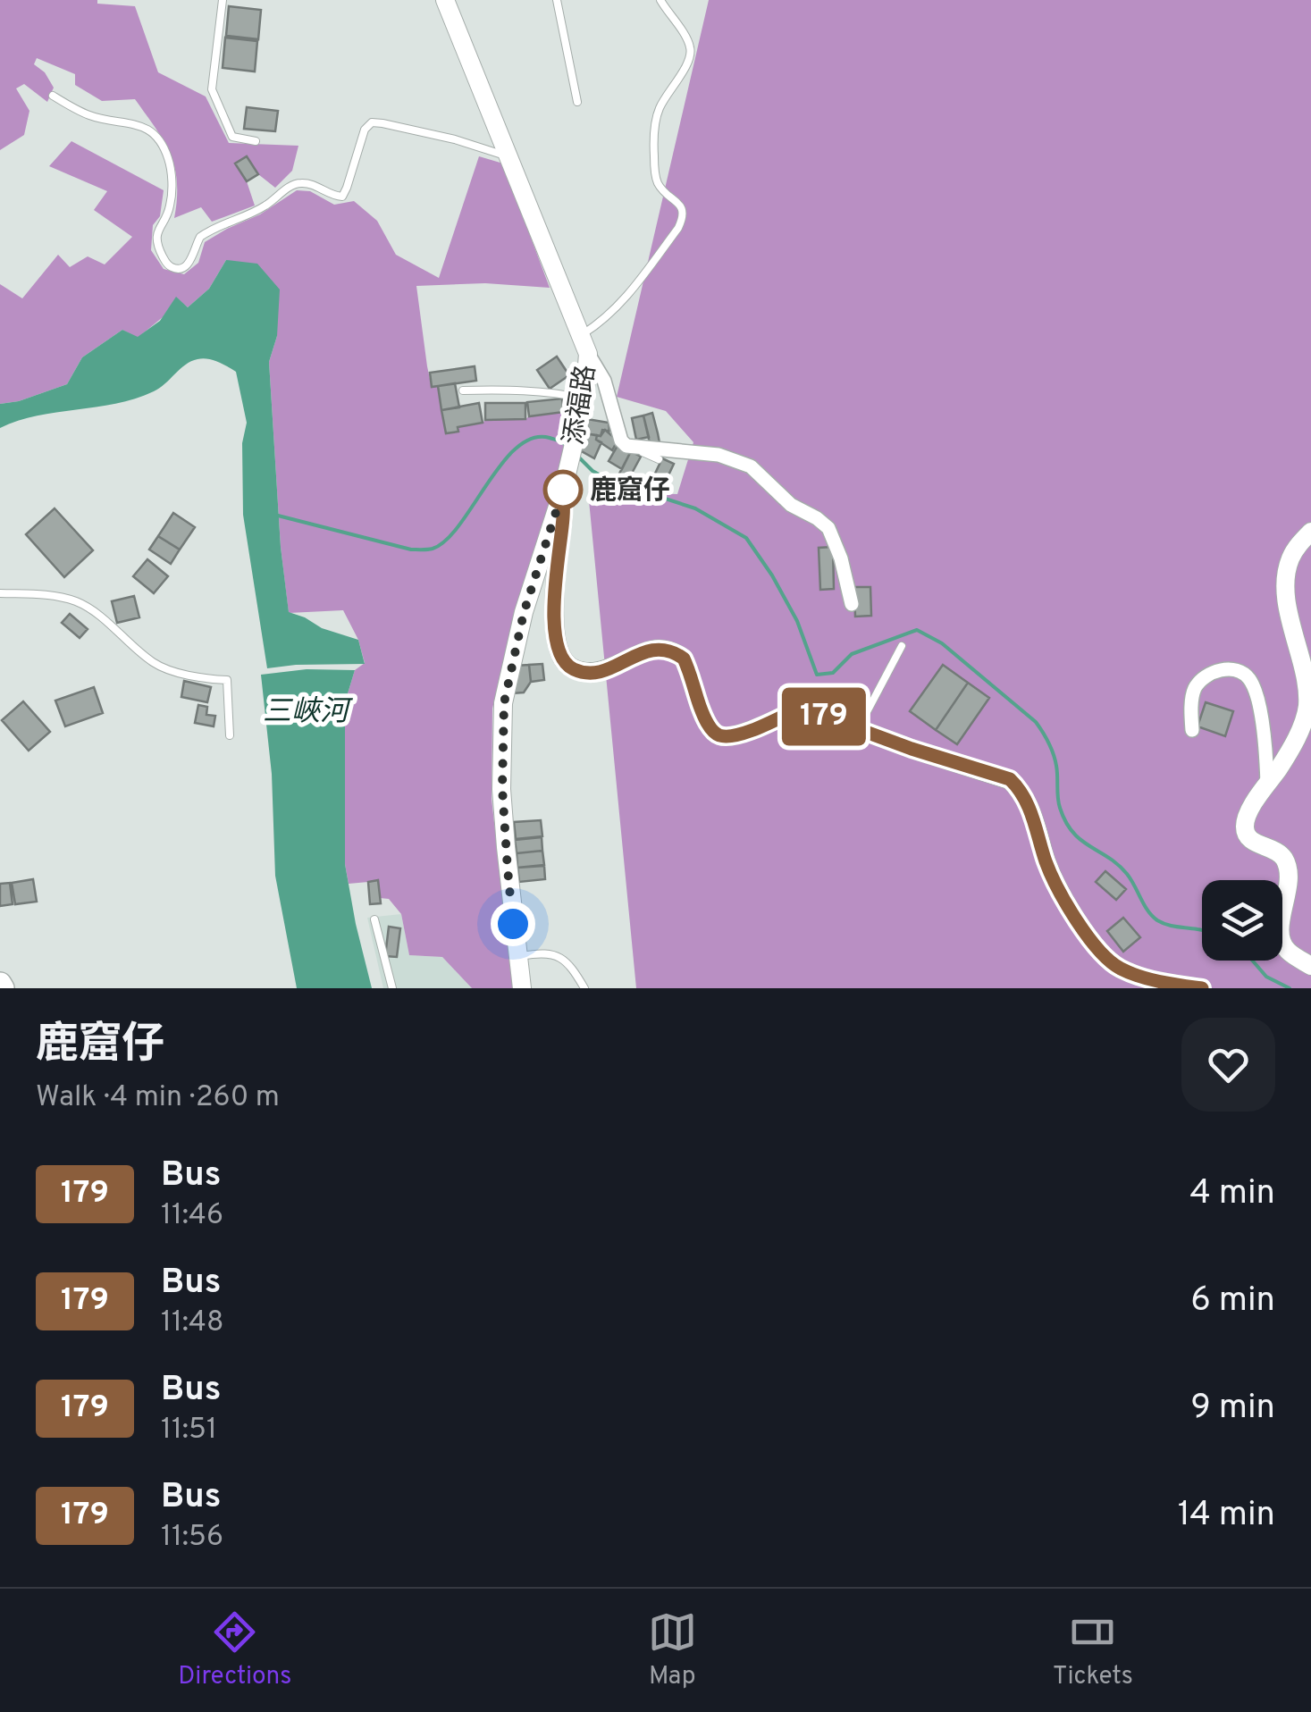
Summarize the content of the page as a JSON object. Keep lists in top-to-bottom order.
{
  "streets": {
    "street": ["添福路"]
  },
  "water": ["三峽河"],
  "places": ["鹿窟仔"],
  "lines": ["bus line 179"],
  "page": {
    "on_map": "179",
    "heading": ["鹿窟仔", "Walk · 4 min · 260 m"],
    "list": [
      {
        "mark": "179",
        "name": "Bus",
        "note": "11:46",
        "value": "4 min"
      },
      {
        "mark": "179",
        "name": "Bus",
        "note": "11:48",
        "value": "6 min"
      },
      {
        "mark": "179",
        "name": "Bus",
        "note": "11:51",
        "value": "9 min"
      },
      {
        "mark": "179",
        "name": "Bus",
        "note": "11:56",
        "value": "14 min"
      }
    ],
    "tabs": ["Directions", "Map", "Tickets"]
  }
}
